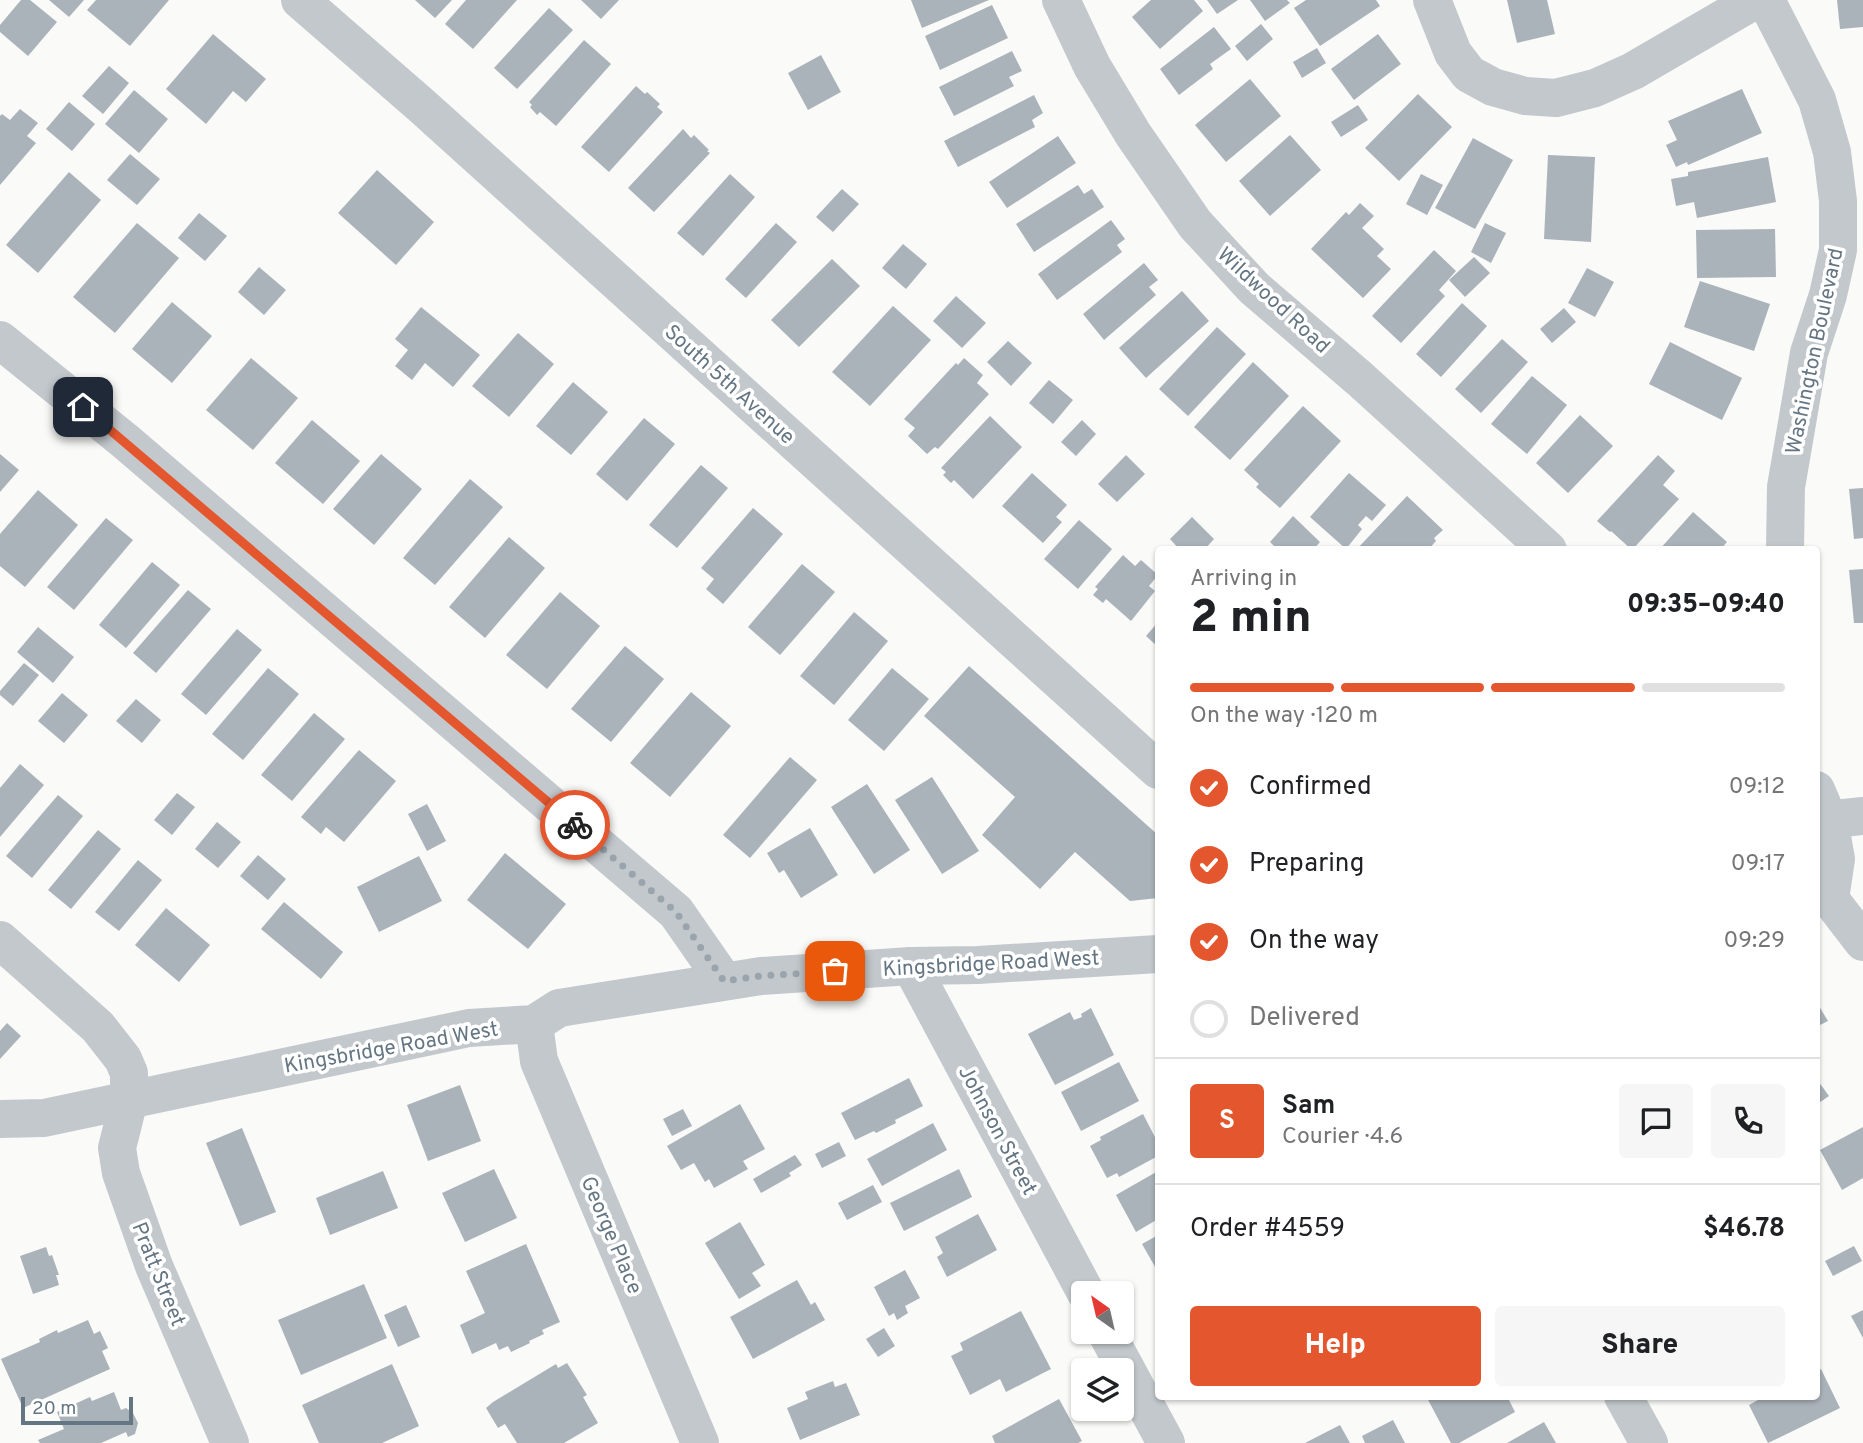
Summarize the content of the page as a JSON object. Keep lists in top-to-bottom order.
{
  "streets": {
    "street": [
      "Wildwood Road",
      "Washington Boulevard",
      "South 5th Avenue",
      "Kingsbridge Road West",
      "Johnson Street",
      "George Place",
      "Pratt Street"
    ]
  },
  "crossings": [
    ["Kingsbridge Road West", "Johnson Street"],
    ["Kingsbridge Road West", "George Place"],
    ["Kingsbridge Road West", "Pratt Street"]
  ],
  "scale_bar": "20 m",
  "north": "top left",
  "page": {
    "heading": ["2 min", "Arriving in", "09:35–09:40"],
    "panel": [
      "Sam",
      "Courier · 4.6",
      "Order #4559",
      "$46.78"
    ],
    "bar": "On the way · 120 m",
    "list": [
      ["Confirmed", "09:12"],
      ["Preparing", "09:17"],
      ["On the way", "09:29"],
      "Delivered"
    ],
    "round": "S",
    "buttons": ["Help", "Share"],
    "scale": "20 m"
  }
}
